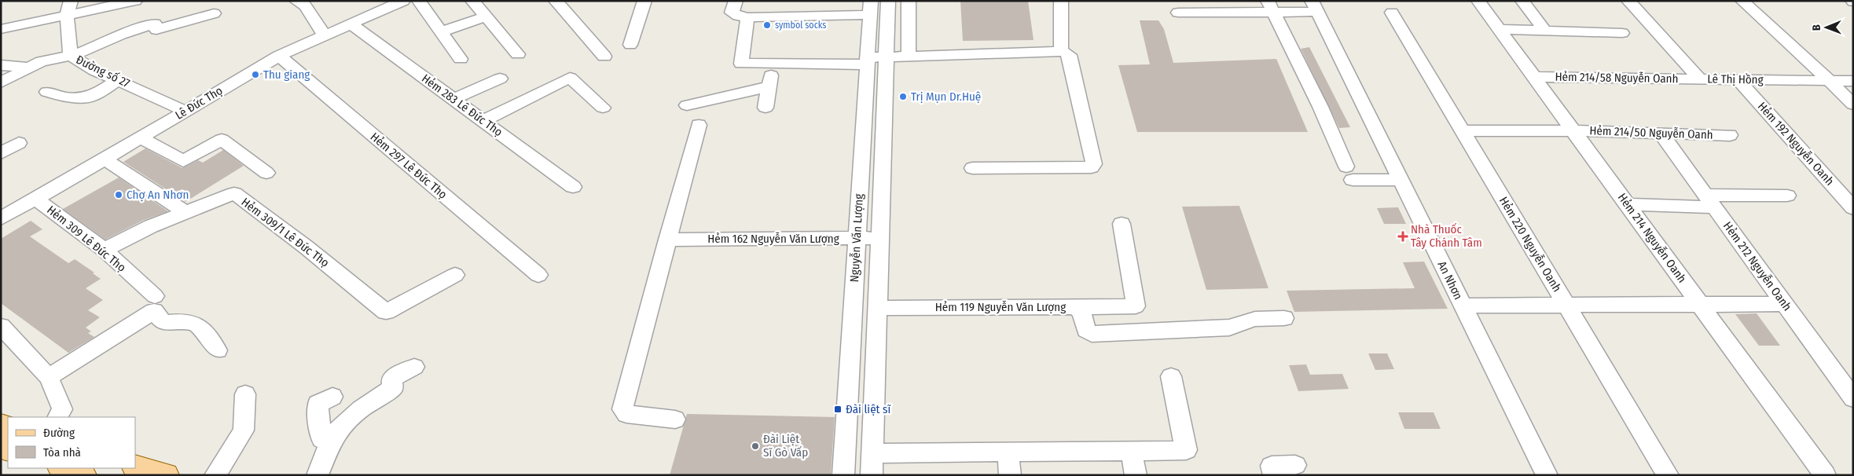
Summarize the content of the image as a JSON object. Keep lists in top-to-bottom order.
{
  "streets": {
    "street": [
      "Đường số 27",
      "Hẻm 214/58 Nguyễn Oanh",
      "Lê Thị Hồng",
      "Lê Đức Thọ",
      "Hẻm 283 Lê Đức Thọ",
      "Hẻm 214/50 Nguyễn Oanh",
      "Hẻm 192 Nguyễn Oanh",
      "Hẻm 297 Lê Đức Thọ",
      "Hẻm 309/1 Lê Đức Thọ",
      "Nguyễn Văn Lượng",
      "Hẻm 214 Nguyễn Oanh",
      "Hẻm 309 Lê Đức Thọ",
      "Hẻm 162 Nguyễn Văn Lượng",
      "Hẻm 220 Nguyễn Oanh",
      "Hẻm 212 Nguyễn Oanh",
      "An Nhơn",
      "Hẻm 119 Nguyễn Văn Lượng"
    ]
  },
  "crossings": [
    ["Đường số 27", "Lê Đức Thọ"],
    ["Hẻm 214/58 Nguyễn Oanh", "Lê Thị Hồng"],
    ["Hẻm 214/58 Nguyễn Oanh", "Hẻm 214 Nguyễn Oanh"],
    ["Lê Thị Hồng", "Hẻm 192 Nguyễn Oanh"],
    ["Lê Đức Thọ", "Hẻm 283 Lê Đức Thọ"],
    ["Lê Đức Thọ", "Hẻm 297 Lê Đức Thọ"],
    ["Lê Đức Thọ", "Hẻm 309 Lê Đức Thọ"],
    ["Hẻm 214/50 Nguyễn Oanh", "Hẻm 214 Nguyễn Oanh"],
    ["Hẻm 214/50 Nguyễn Oanh", "Hẻm 220 Nguyễn Oanh"],
    ["Hẻm 214/50 Nguyễn Oanh", "Hẻm 212 Nguyễn Oanh"],
    ["Hẻm 309/1 Lê Đức Thọ", "Hẻm 309 Lê Đức Thọ"],
    ["Nguyễn Văn Lượng", "Hẻm 162 Nguyễn Văn Lượng"],
    ["Nguyễn Văn Lượng", "Hẻm 119 Nguyễn Văn Lượng"]
  ],
  "places": {
    "other": [
      "symbol socks",
      "Thu giang",
      "Trị Mụn Dr.Huệ",
      "Chợ An Nhơn",
      "Đài Liệt Sĩ Gò Vấp"
    ],
    "health": ["Nhà Thuốc Tây Chánh Tâm"],
    "transit": ["Đài liệt sĩ"]
  },
  "legend": ["Đường", "Tòa nhà"],
  "north": "left"
}
